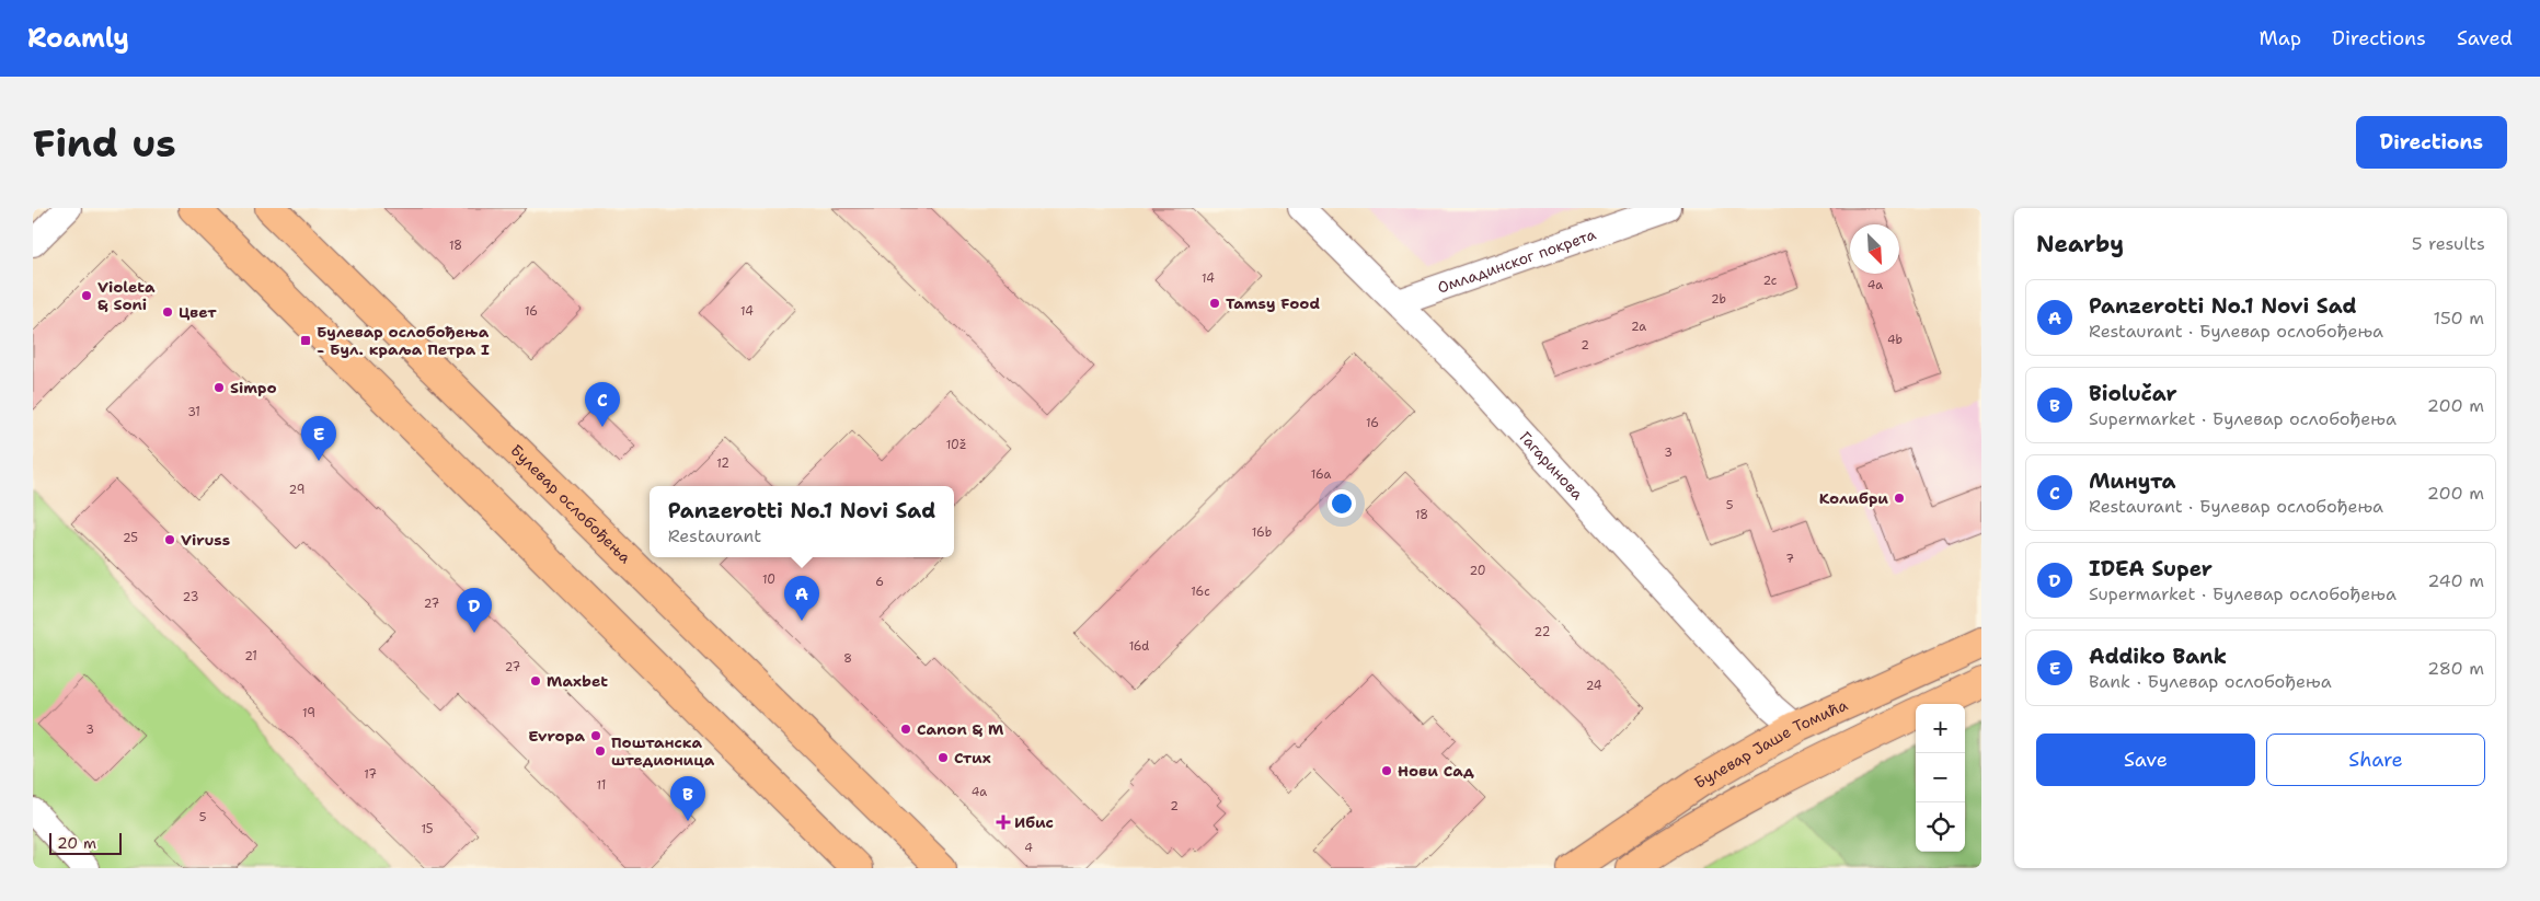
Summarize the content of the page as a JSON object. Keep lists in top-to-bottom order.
{
  "streets": {
    "main road": ["Булевар ослобођења", "Булевар Јаше Томића"],
    "street": ["Омладинског покрета", "Гагаринова"]
  },
  "crossings": [
    ["Омладинског покрета", "Гагаринова"],
    ["Гагаринова", "Булевар Јаше Томића"]
  ],
  "places": {
    "other": [
      "Violeta & Soni",
      "Tamsy Food",
      "Цвет",
      "Simpo",
      "Колибри",
      "Viruss",
      "Maxbet",
      "Canon & M",
      "Evropa",
      "Поштанска штедионица",
      "Стих",
      "Нови Сад"
    ],
    "transit": ["Булевар ослобођења - Бул. краља Петра I"],
    "health": ["Ибис"]
  },
  "house_numbers": [
    "18",
    "14",
    "2c",
    "4a",
    "2b",
    "16",
    "14",
    "2a",
    "4b",
    "2",
    "31",
    "16",
    "10ž",
    "3",
    "12",
    "16a",
    "29",
    "5",
    "18",
    "16b",
    "25",
    "7",
    "20",
    "10",
    "6",
    "16c",
    "23",
    "27",
    "22",
    "16d",
    "21",
    "8",
    "27",
    "24",
    "19",
    "3",
    "17",
    "11",
    "4a",
    "2",
    "5",
    "15",
    "4"
  ],
  "scale_bar": "20 m",
  "north": "bottom right",
  "page": {
    "header": "Roamly",
    "nav": ["Map", "Directions", "Saved"],
    "buttons": [
      "Directions",
      ["Save", "Share"]
    ],
    "title": "Find us",
    "heading": ["Nearby", "5 results"],
    "list": [
      {
        "mark": "A",
        "name": "Panzerotti No.1 Novi Sad",
        "note": "Restaurant · Булевар ослобођења",
        "value": "150 m"
      },
      {
        "mark": "B",
        "name": "Biolučar",
        "note": "Supermarket · Булевар ослобођења",
        "value": "200 m"
      },
      {
        "mark": "C",
        "name": "Минута",
        "note": "Restaurant · Булевар ослобођења",
        "value": "200 m"
      },
      {
        "mark": "D",
        "name": "IDEA Super",
        "note": "Supermarket · Булевар ослобођења",
        "value": "240 m"
      },
      {
        "mark": "E",
        "name": "Addiko Bank",
        "note": "Bank · Булевар ослобођења",
        "value": "280 m"
      }
    ],
    "pins": [
      "C",
      "E",
      "A",
      "D",
      "B"
    ],
    "popup": ["Panzerotti No.1 Novi Sad", "Restaurant"],
    "map_buttons": ["+", "−"],
    "scale": "20 m"
  }
}
